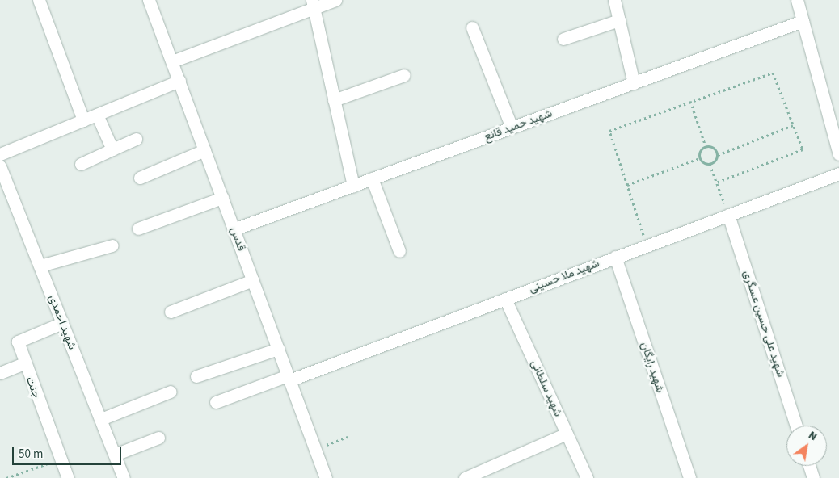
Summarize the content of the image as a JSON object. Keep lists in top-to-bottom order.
{
  "streets": {
    "street": [
      "شهید حمید قانع",
      "قدس",
      "شهید ملا حسینی",
      "شهید احمدی",
      "شهید علی حسین عسگری",
      "شهید رایگان",
      "جنت",
      "شهید سلطانی"
    ]
  },
  "crossings": [
    ["شهید حمید قانع", "قدس"],
    ["قدس", "شهید ملا حسینی"],
    ["شهید ملا حسینی", "شهید علی حسین عسگری"],
    ["شهید ملا حسینی", "شهید رایگان"],
    ["شهید ملا حسینی", "شهید سلطانی"],
    ["شهید احمدی", "جنت"]
  ],
  "scale_bar": "50 m",
  "north": "top right"
}
